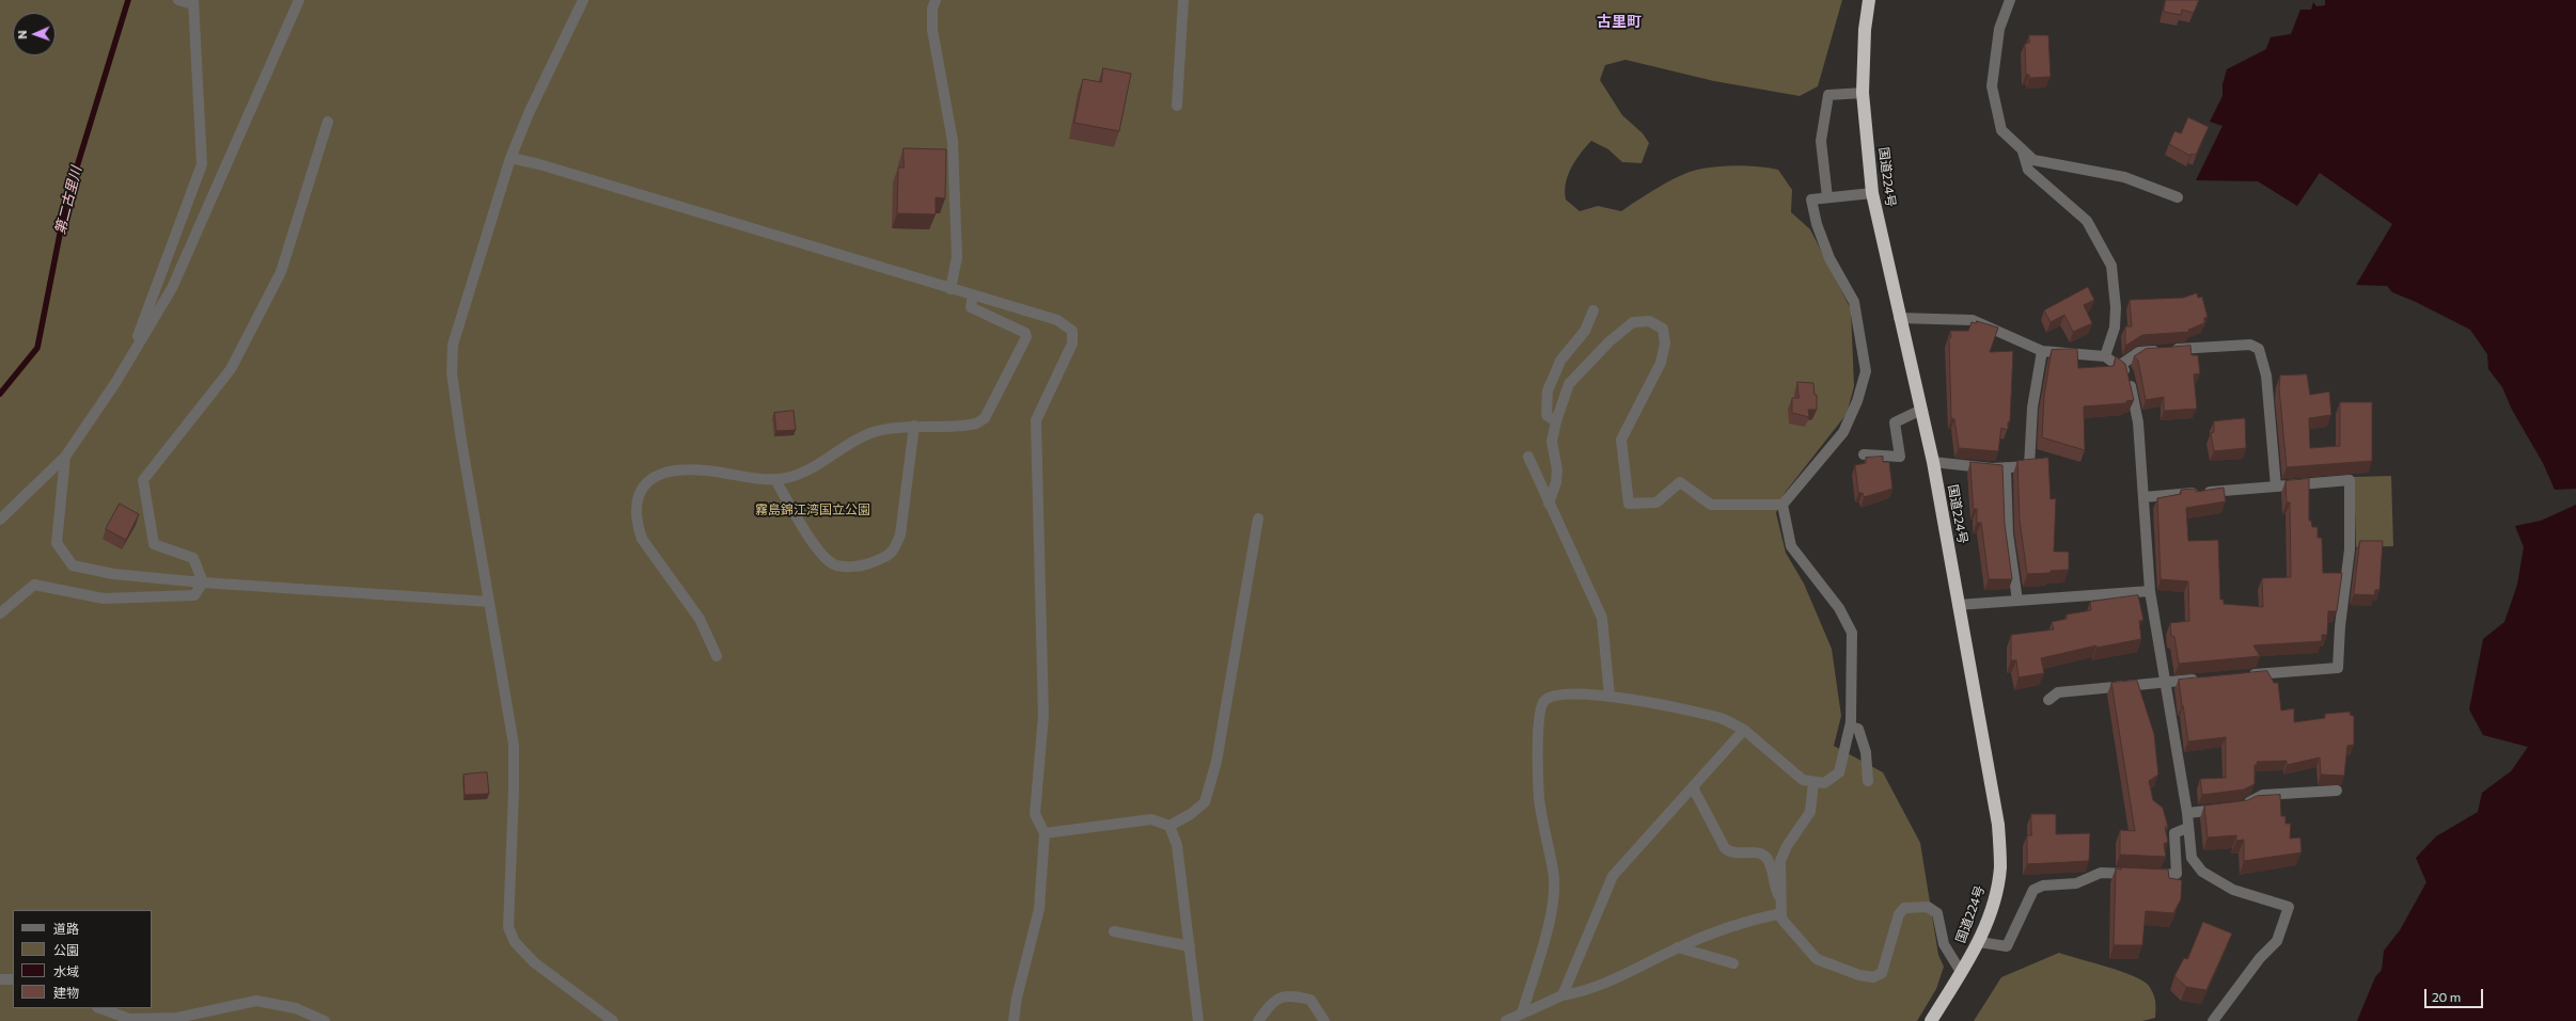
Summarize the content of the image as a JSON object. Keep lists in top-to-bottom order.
{
  "streets": {
    "highway": ["国道224号"]
  },
  "districts": ["古里町"],
  "water": ["第二古里川"],
  "parks": ["霧島錦江湾国立公園"],
  "legend": [
    "道路",
    "公園",
    "水域",
    "建物"
  ],
  "scale_bar": "20 m",
  "north": "left"
}
